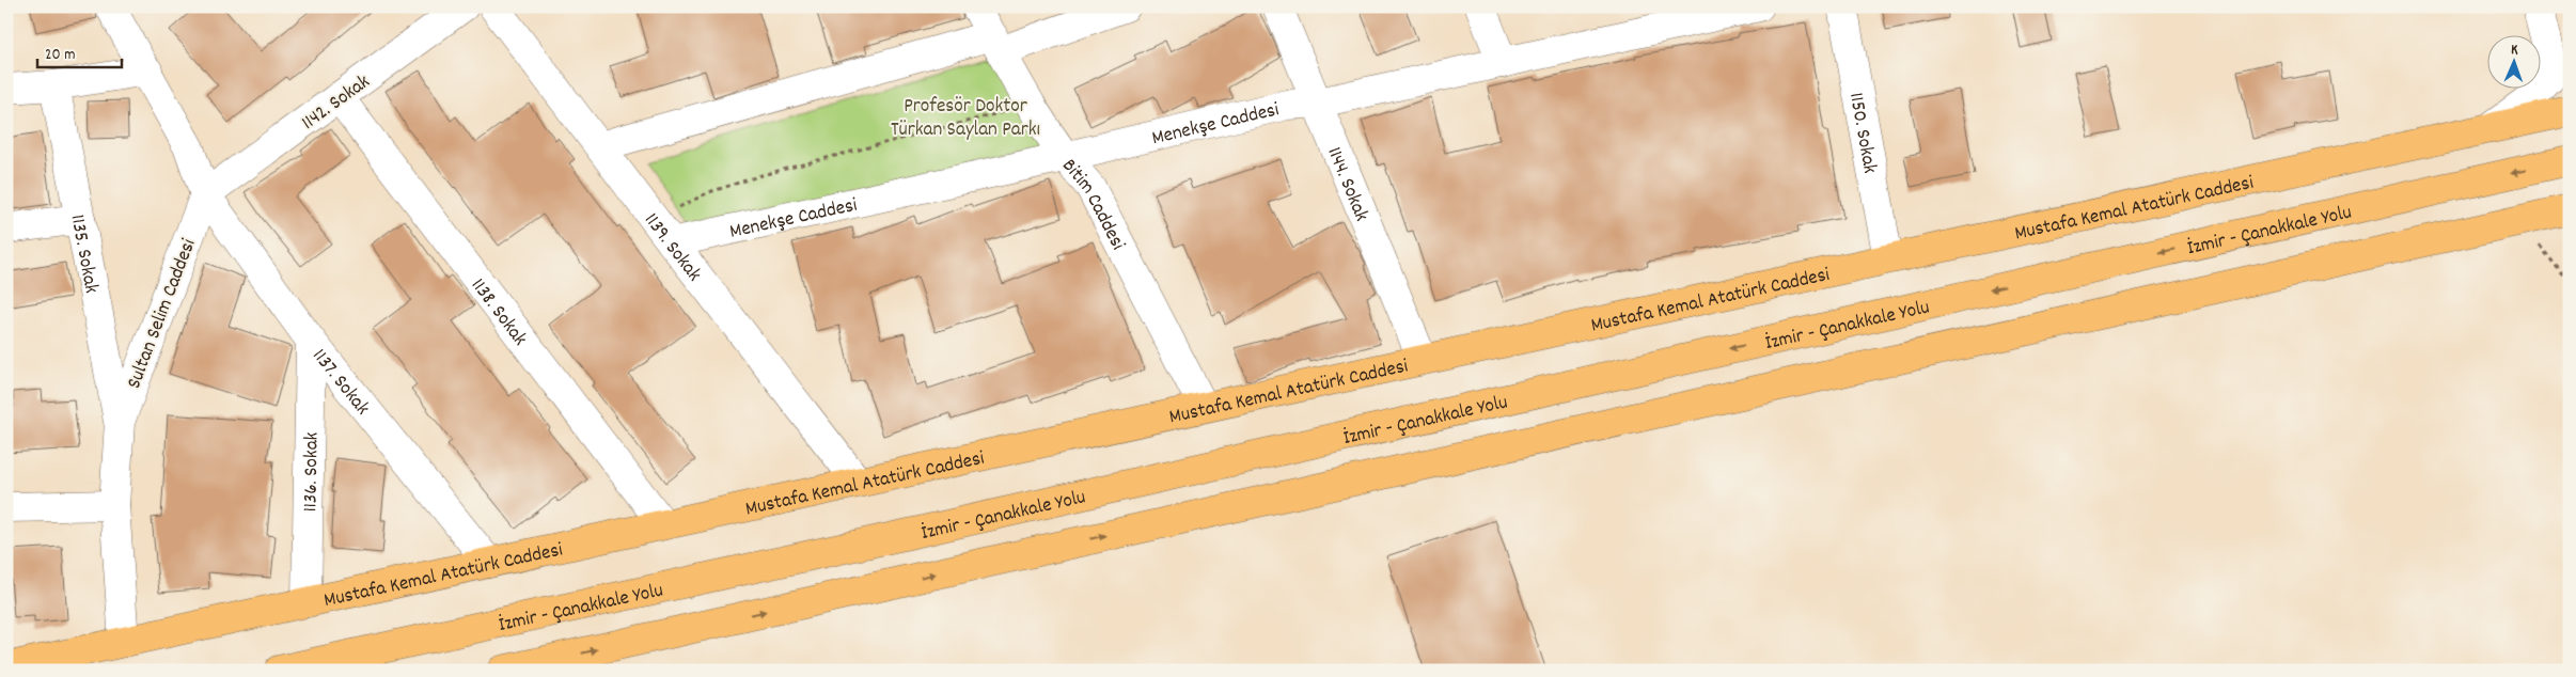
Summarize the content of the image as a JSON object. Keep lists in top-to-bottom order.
{
  "streets": {
    "main road": ["Mustafa Kemal Atatürk Caddesi", "İzmir - Çanakkale Yolu"],
    "street": [
      "1142. Sokak",
      "Menekşe Caddesi",
      "1150. Sokak",
      "1144. Sokak",
      "Bitim Caddesi",
      "1139. Sokak",
      "1135. Sokak",
      "1138. Sokak",
      "Sultan Selim Caddesi",
      "1137. Sokak",
      "1136. Sokak"
    ]
  },
  "crossings": [
    ["1142. Sokak", "1138. Sokak"],
    ["1142. Sokak", "Sultan Selim Caddesi"],
    ["1142. Sokak", "1137. Sokak"],
    ["Menekşe Caddesi", "1144. Sokak"],
    ["Menekşe Caddesi", "Bitim Caddesi"],
    ["Menekşe Caddesi", "1139. Sokak"],
    ["1150. Sokak", "Mustafa Kemal Atatürk Caddesi"],
    ["1144. Sokak", "Mustafa Kemal Atatürk Caddesi"],
    ["Bitim Caddesi", "Mustafa Kemal Atatürk Caddesi"],
    ["Mustafa Kemal Atatürk Caddesi", "1139. Sokak"],
    ["Mustafa Kemal Atatürk Caddesi", "1138. Sokak"],
    ["Mustafa Kemal Atatürk Caddesi", "Sultan Selim Caddesi"],
    ["Mustafa Kemal Atatürk Caddesi", "1137. Sokak"],
    ["Mustafa Kemal Atatürk Caddesi", "1136. Sokak"],
    ["1135. Sokak", "Sultan Selim Caddesi"],
    ["Sultan Selim Caddesi", "1137. Sokak"],
    ["1137. Sokak", "1136. Sokak"]
  ],
  "parks": ["Profesör Doktor Türkan Saylan Parkı"],
  "scale_bar": "20 m",
  "north": "top"
}
